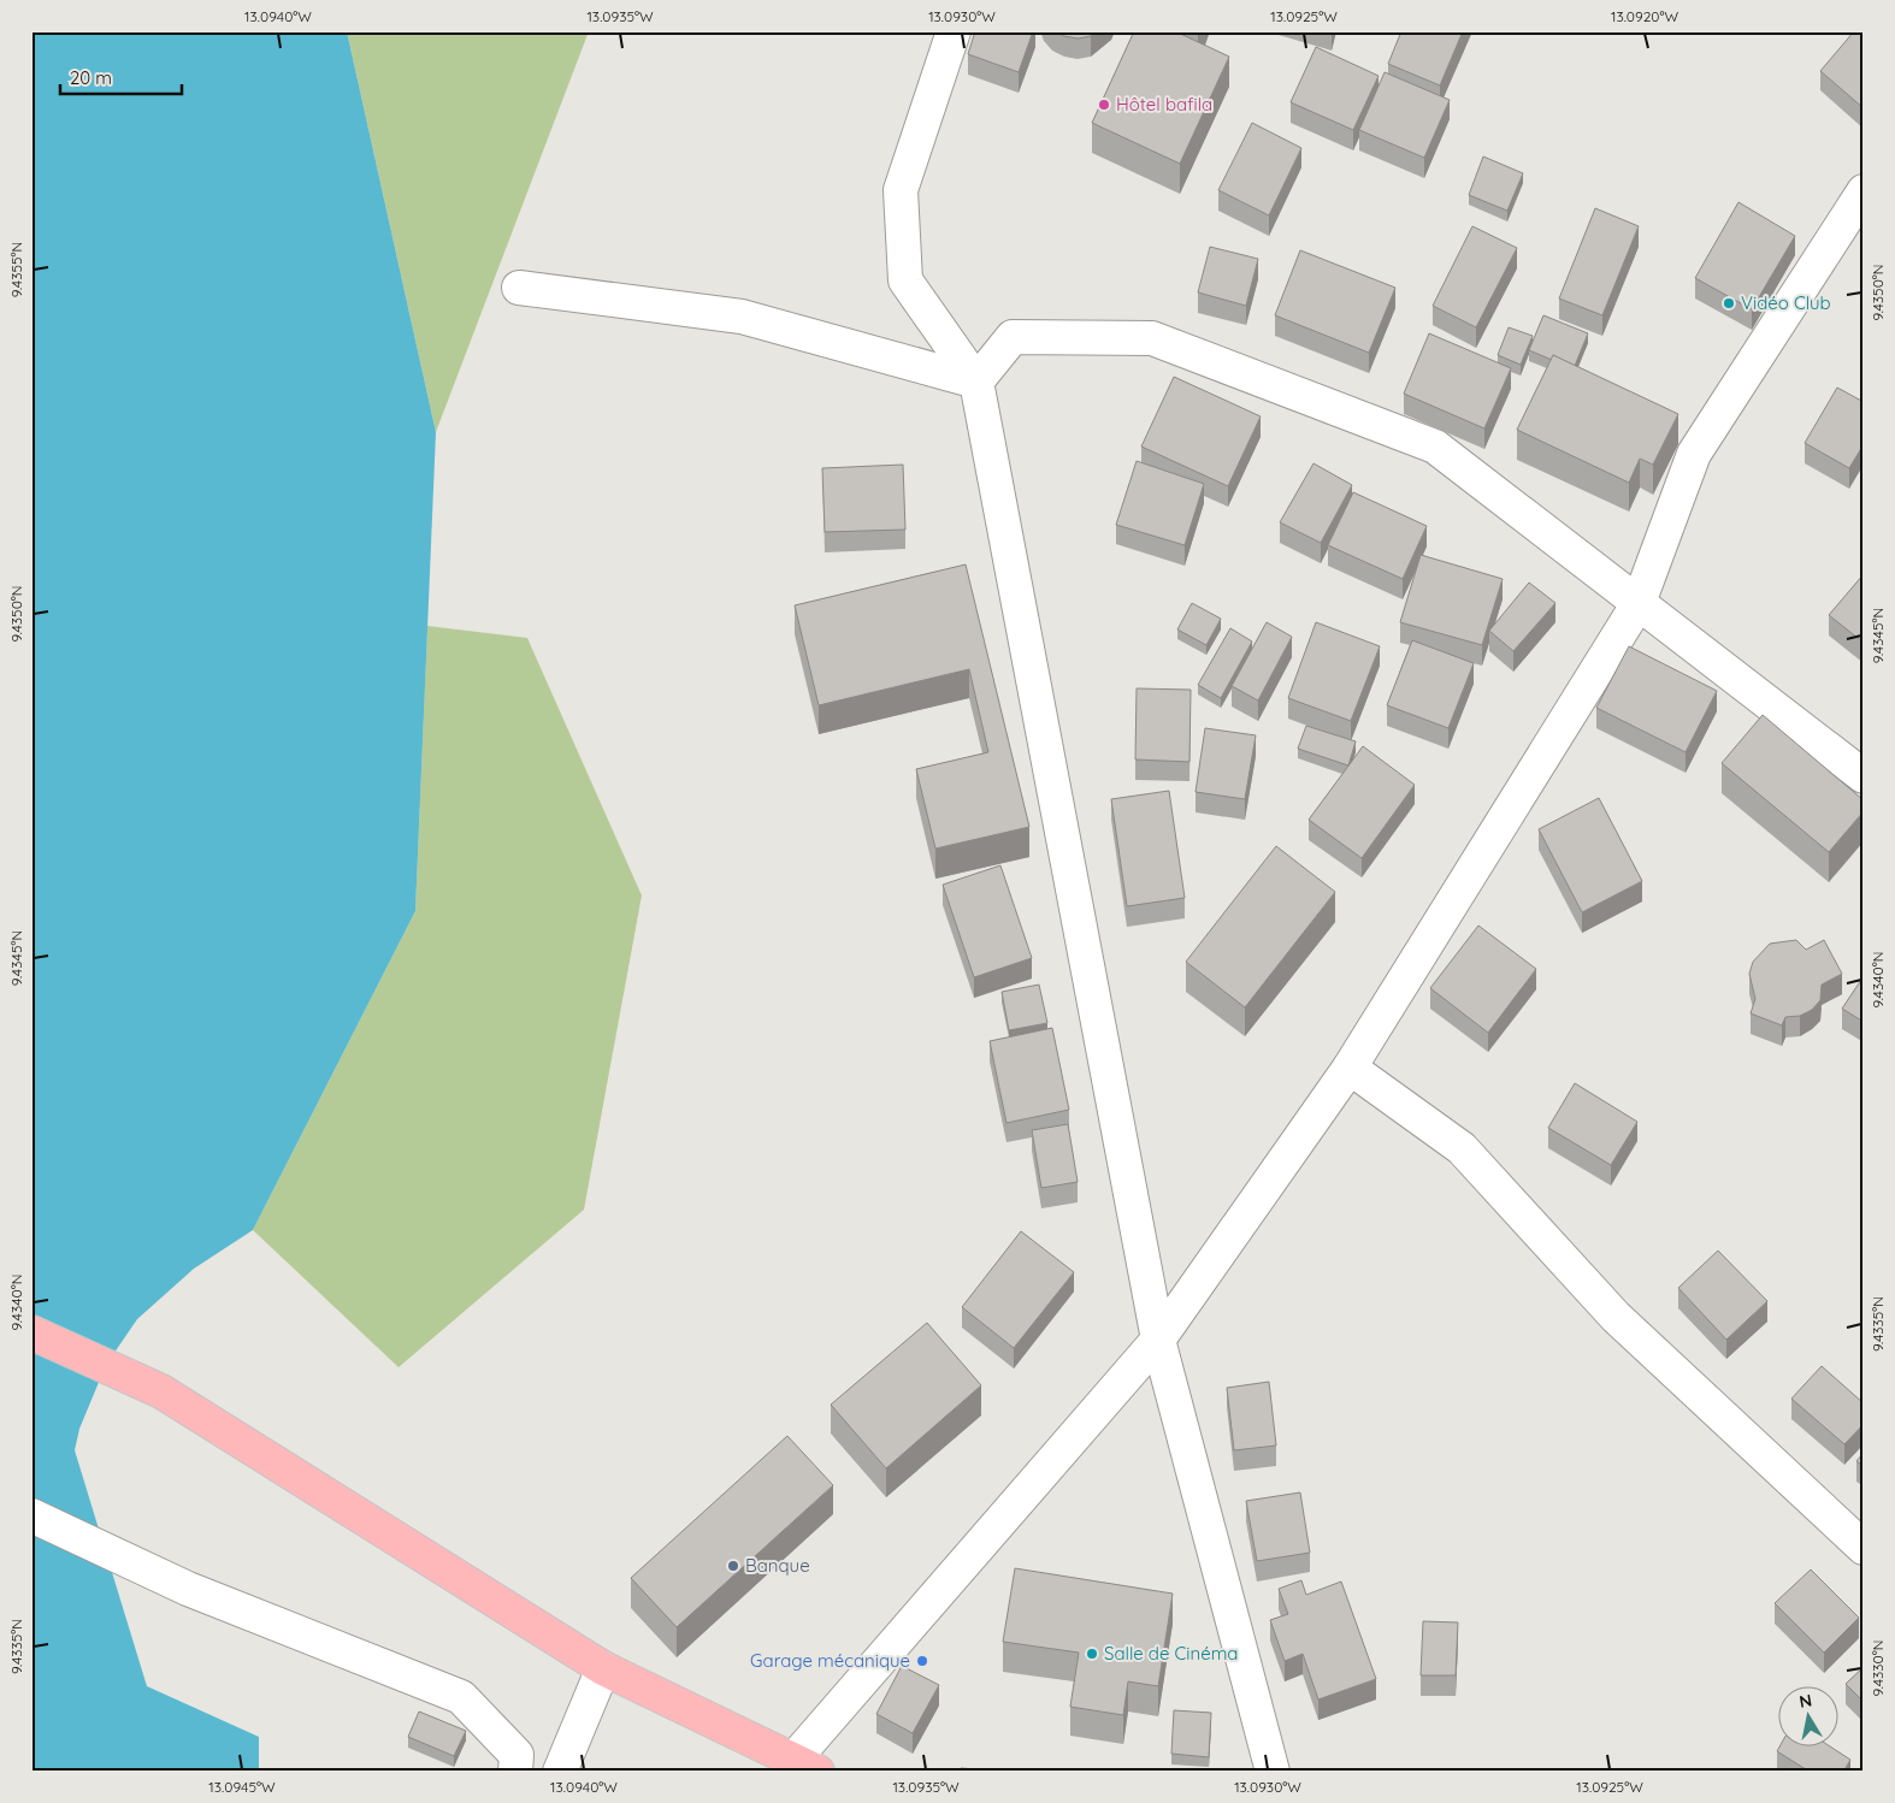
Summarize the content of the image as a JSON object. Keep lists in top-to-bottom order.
{
  "places": [
    "Hôtel bafila",
    "Vidéo Club",
    "Banque",
    "Salle de Cinéma",
    "Garage mécanique"
  ],
  "scale_bar": "20 m",
  "north": "top",
  "coordinates": [
    "13.0940°W",
    "13.0935°W",
    "13.0930°W",
    "13.0925°W",
    "13.0920°W",
    "9.4355°N",
    "9.4350°N",
    "9.4345°N",
    "9.4340°N",
    "9.4335°N",
    "9.4330°N",
    "13.0945°W"
  ]
}
